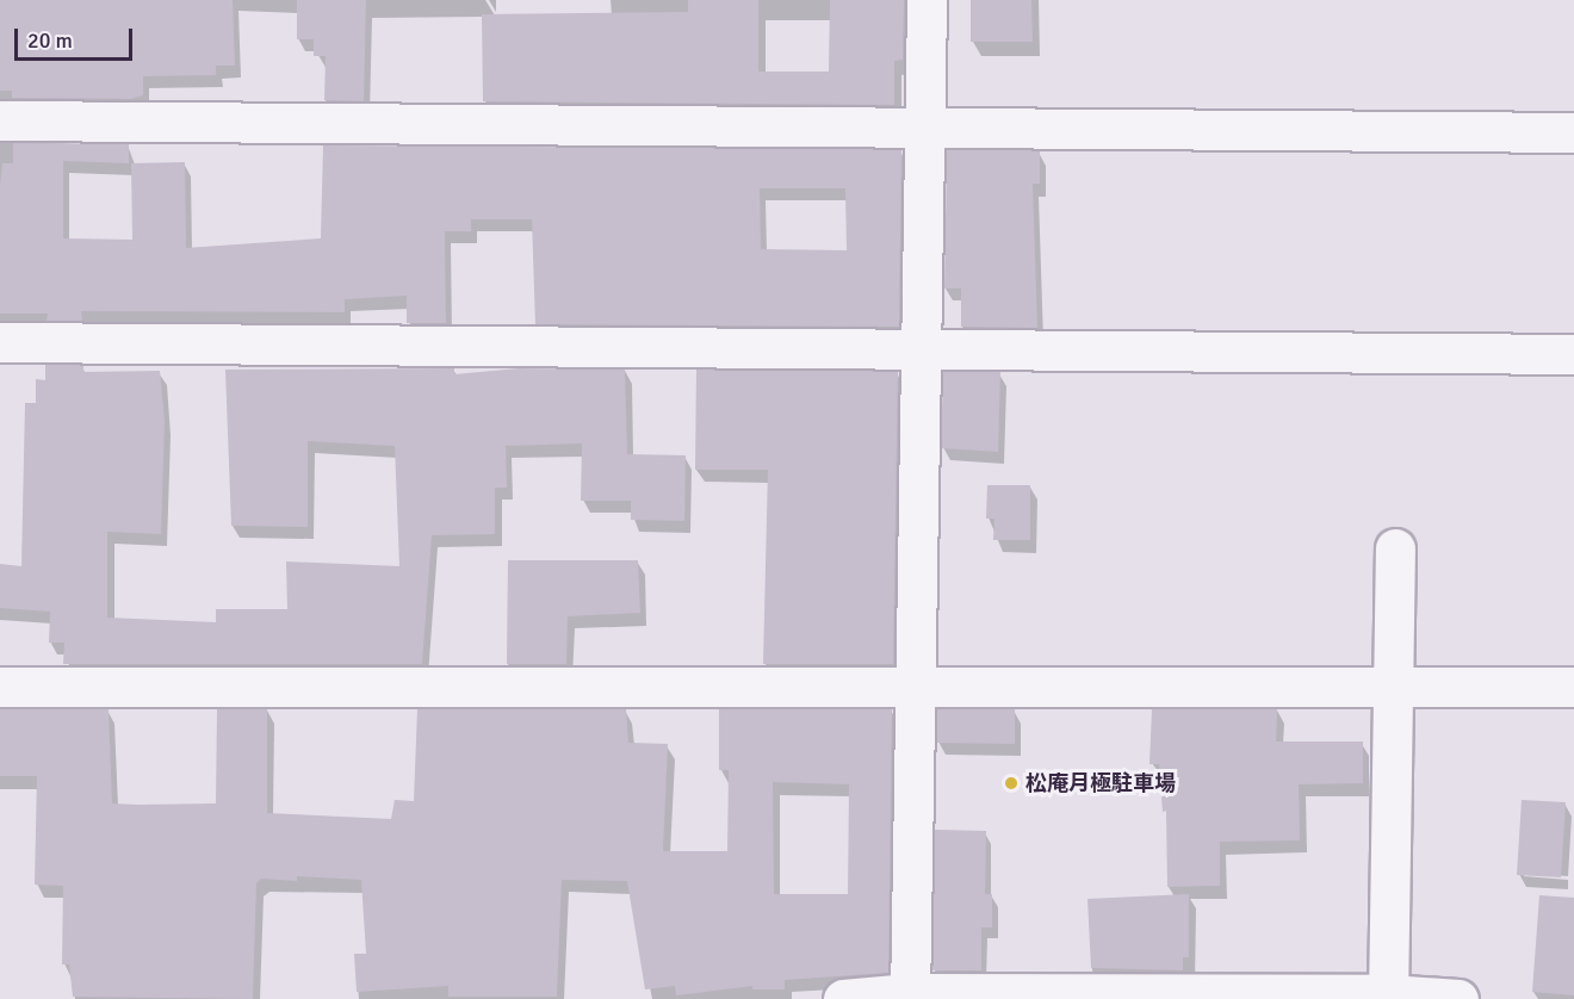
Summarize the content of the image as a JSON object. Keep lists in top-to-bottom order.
{
  "places": ["松庵月極駐車場"],
  "scale_bar": "20 m"
}
